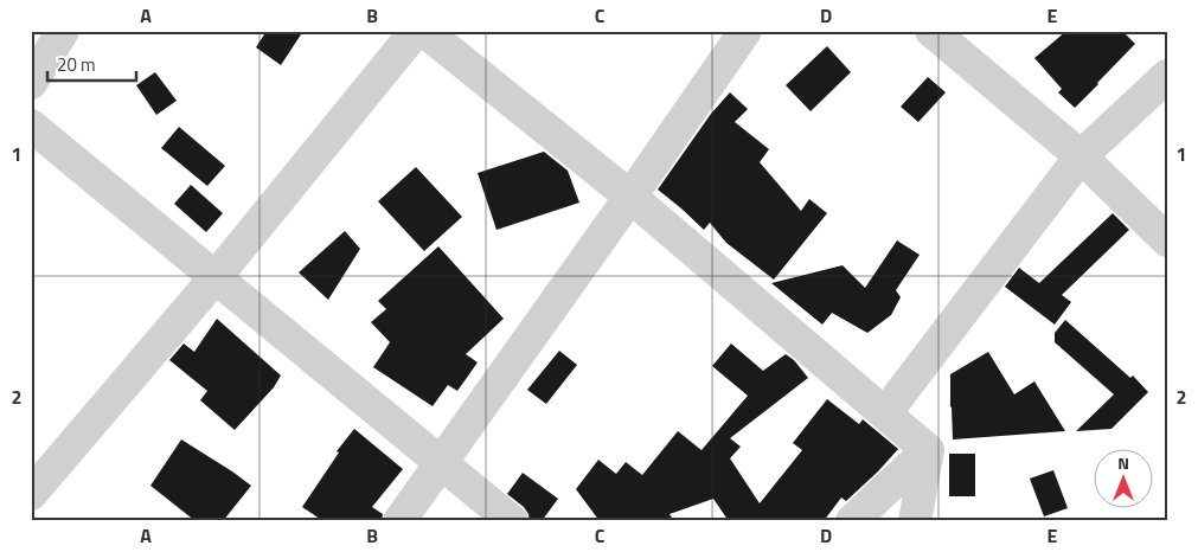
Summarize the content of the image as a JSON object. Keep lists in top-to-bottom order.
{
  "scale_bar": "20 m",
  "north": "top",
  "grid": {
    "columns": [
      "A",
      "B",
      "C",
      "D",
      "E"
    ],
    "rows": ["1", "2"]
  }
}
